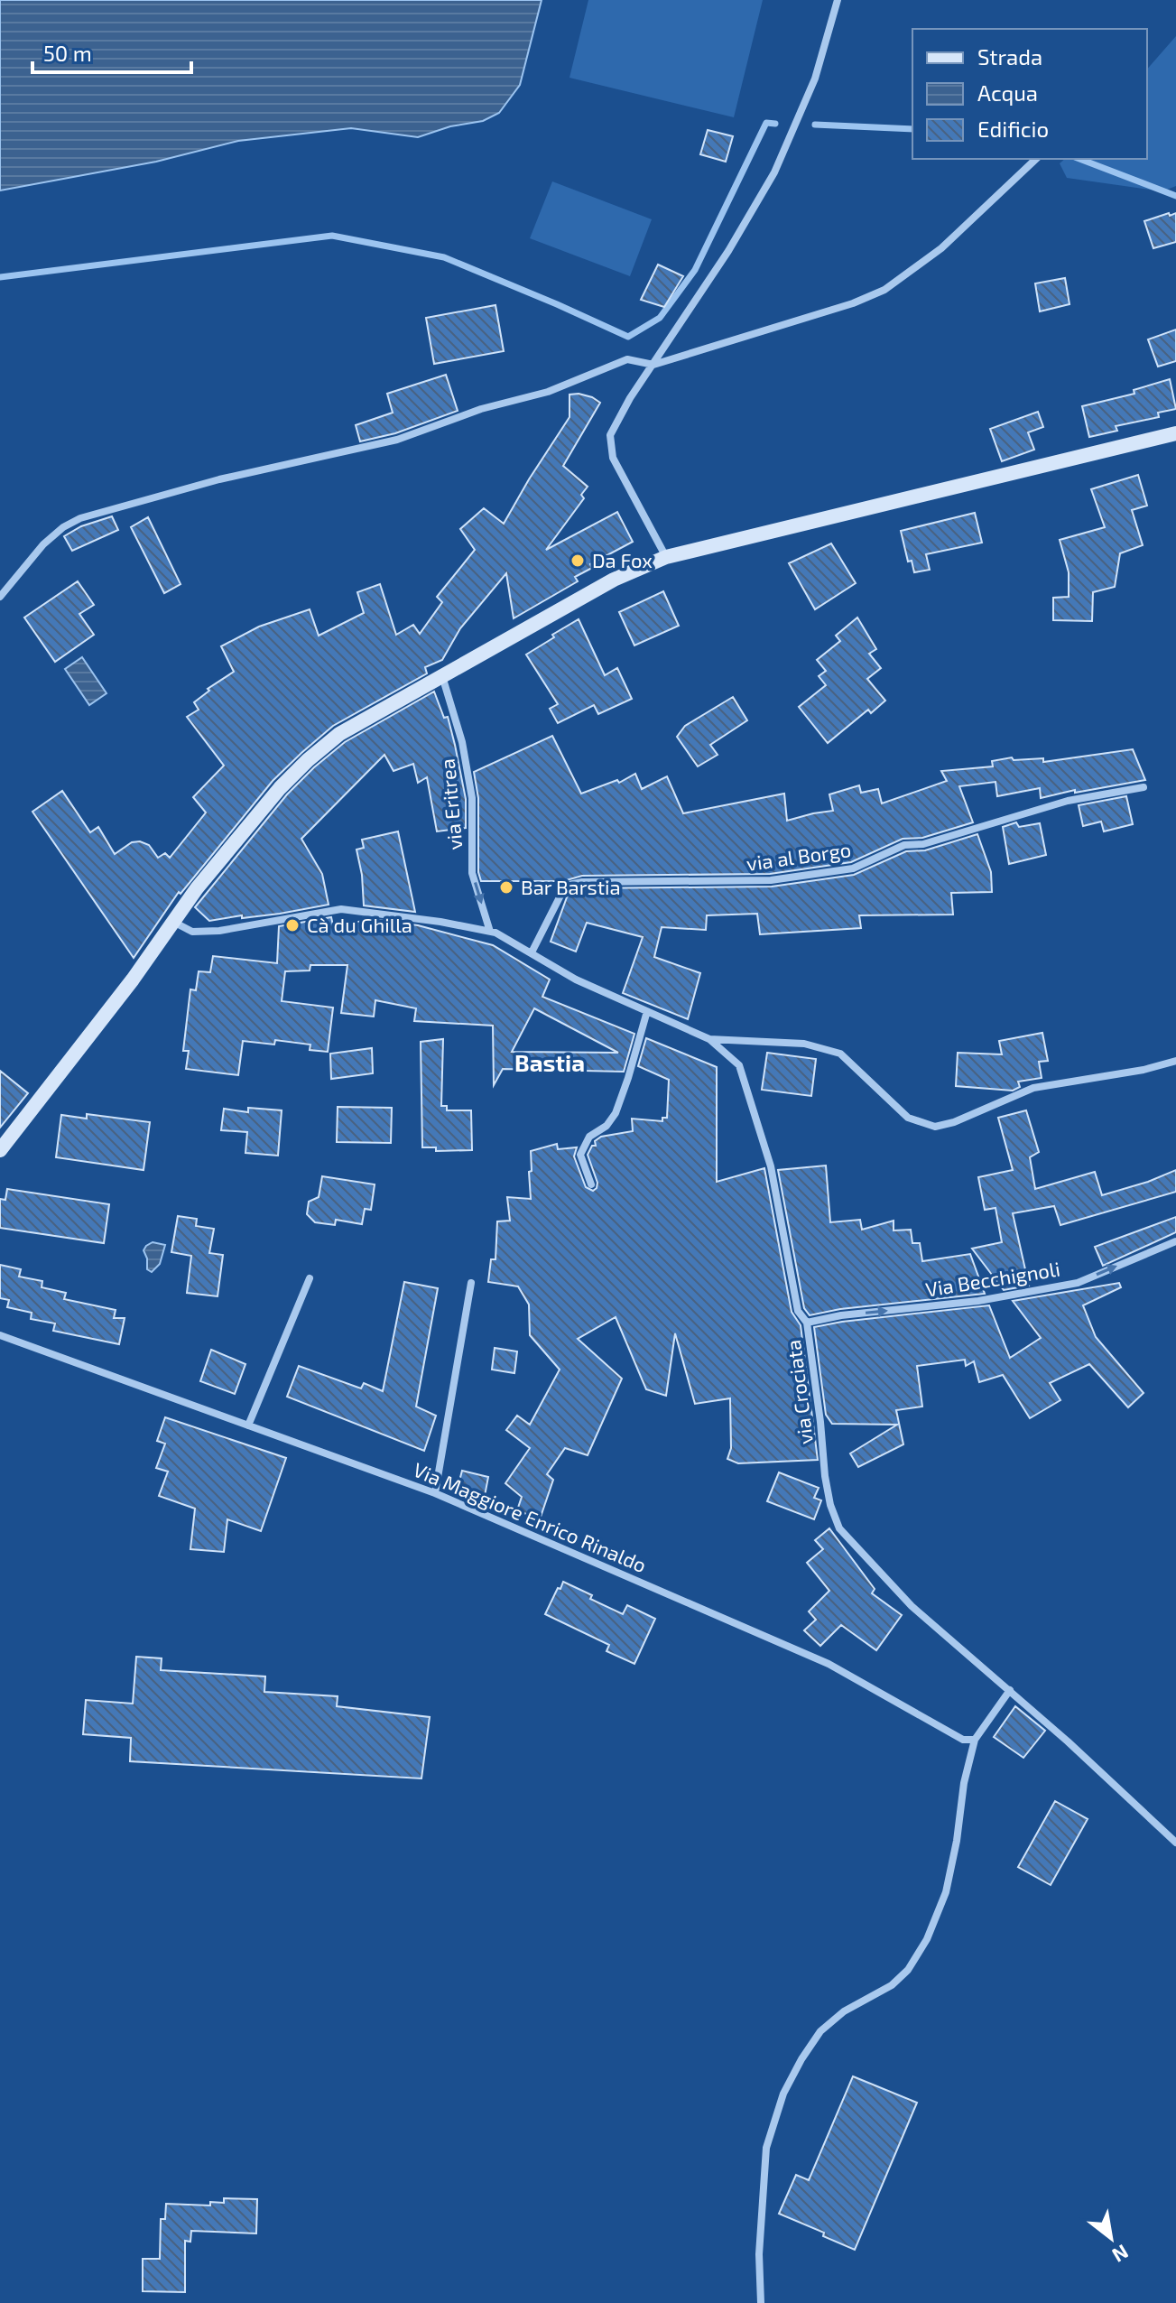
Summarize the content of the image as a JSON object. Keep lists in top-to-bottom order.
{
  "streets": {
    "street": [
      "via Eritrea",
      "via al Borgo",
      "Via Becchignoli",
      "via Crociata",
      "Via Maggiore Enrico Rinaldo"
    ]
  },
  "crossings": [
    ["Via Becchignoli", "via Crociata"]
  ],
  "one_way": ["via Eritrea", "Via Becchignoli"],
  "districts": ["Bastia"],
  "places": ["Da Fox", "Bar Barstia", "Cà du Ghilla"],
  "legend": ["Strada", "Acqua", "Edificio"],
  "scale_bar": "50 m",
  "north": "bottom right"
}
